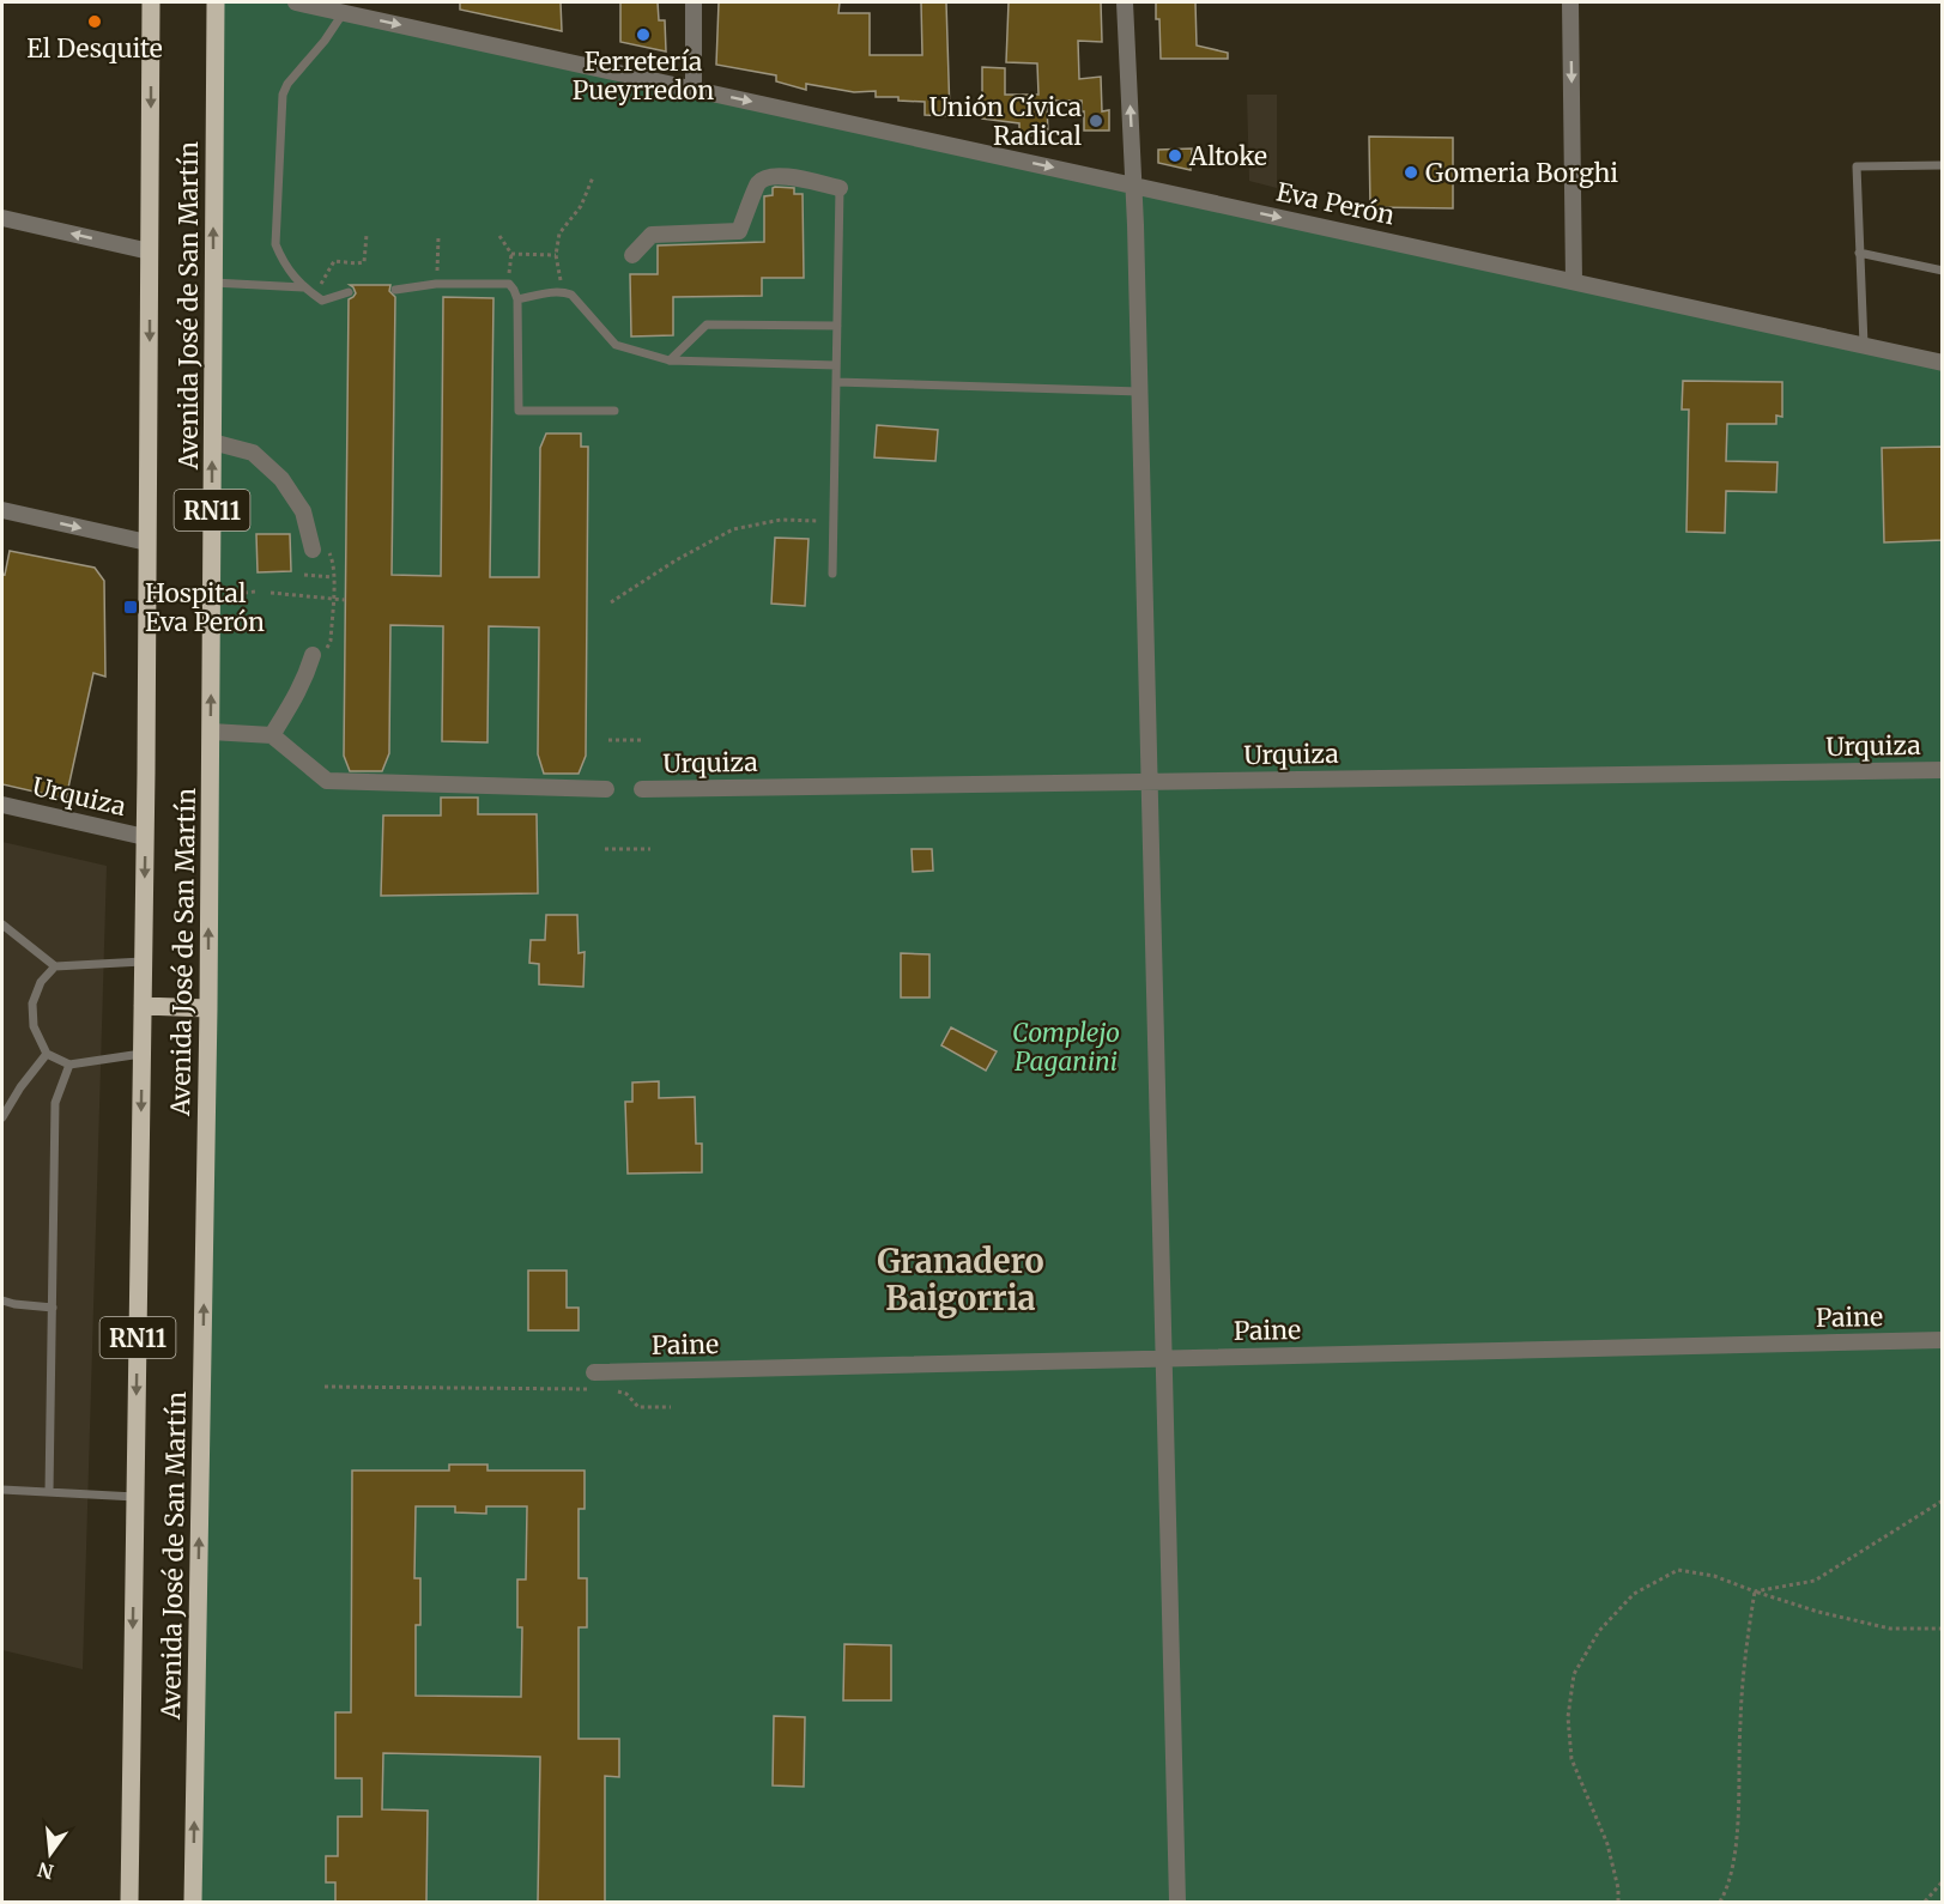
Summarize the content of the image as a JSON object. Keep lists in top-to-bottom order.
{
  "streets": {
    "main road": ["Avenida José de San Martín", "RN11"],
    "street": ["Eva Perón", "Urquiza", "Paine"]
  },
  "crossings": [
    ["Avenida José de San Martín", "Urquiza"]
  ],
  "one_way": ["Eva Perón"],
  "districts": ["Granadero Baigorria"],
  "parks": ["Complejo Paganini"],
  "places": {
    "other": [
      "El Desquite",
      "Ferretería Pueyrredon",
      "Unión Cívica Radical",
      "Altoke",
      "Gomeria Borghi"
    ],
    "transit": ["Hospital Eva Perón"]
  },
  "north": "bottom"
}
